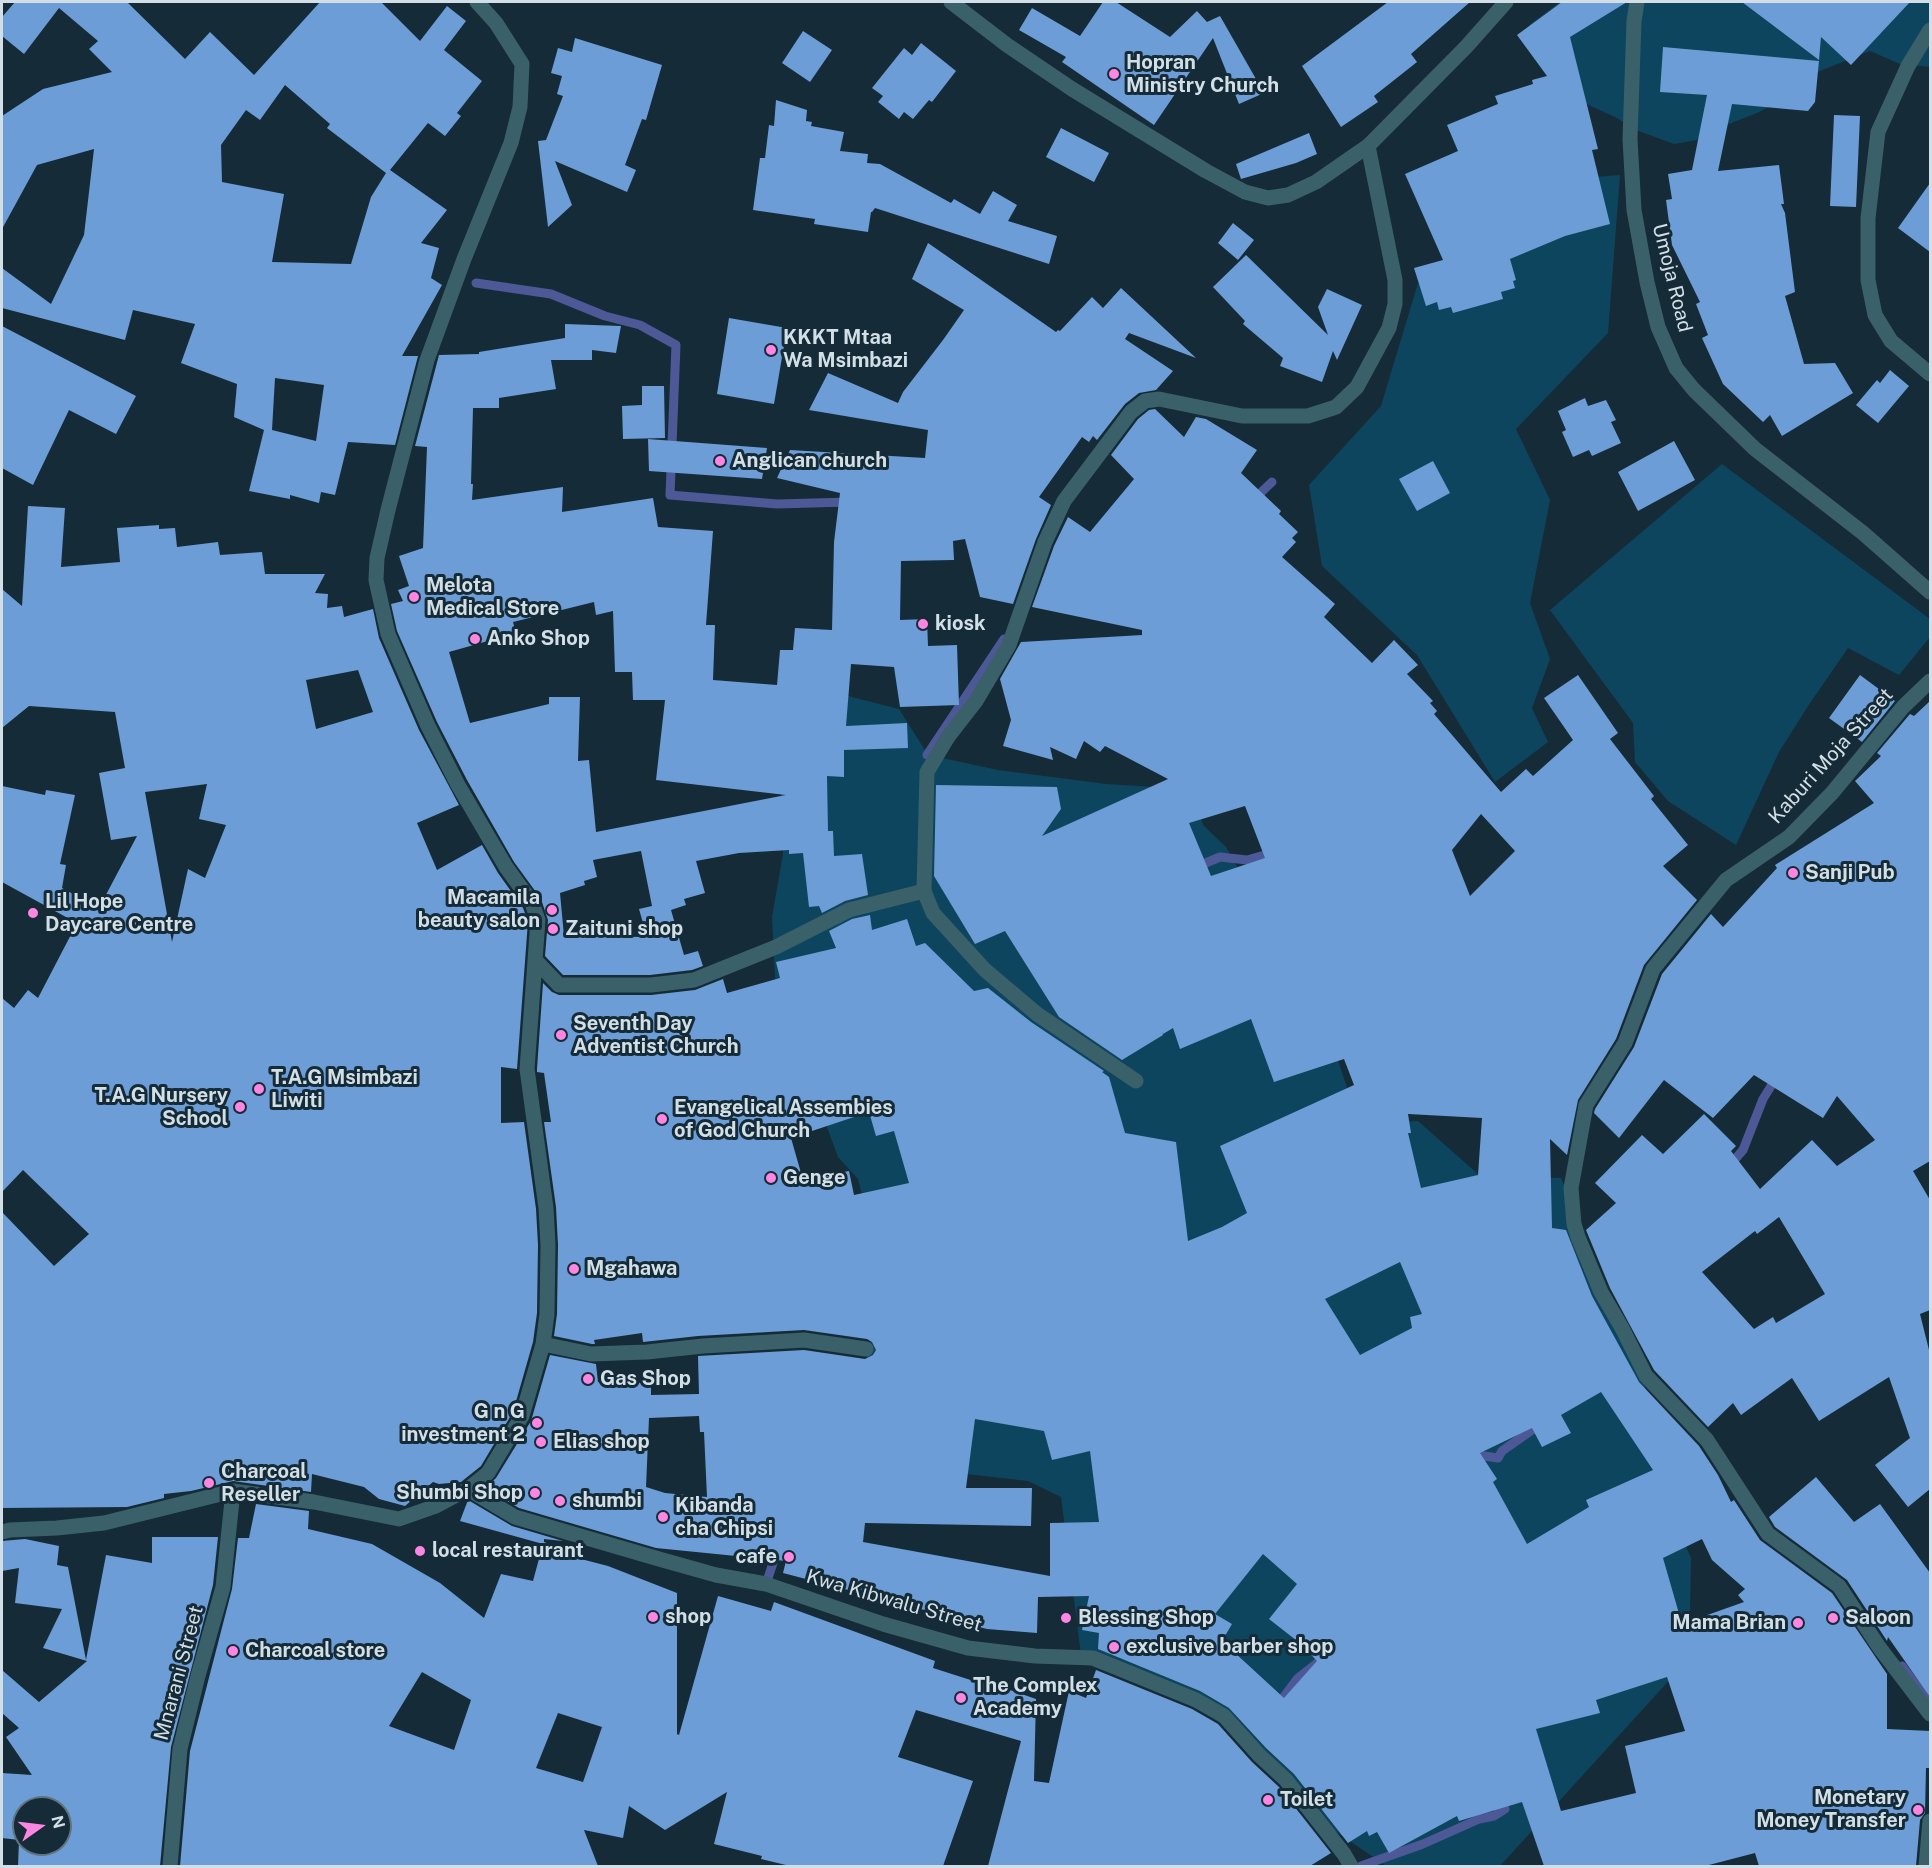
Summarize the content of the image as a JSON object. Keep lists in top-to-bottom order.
{
  "streets": {
    "street": [
      "Umoja Road",
      "Kaburi Moja Street",
      "Kwa Kibwalu Street",
      "Mnarani Street"
    ]
  },
  "places": [
    "Hopran Ministry Church",
    "KKKT Mtaa Wa Msimbazi",
    "Anglican church",
    "Melota Medical Store",
    "kiosk",
    "Anko Shop",
    "Sanji Pub",
    "Macamila beauty salon",
    "Lil Hope Daycare Centre",
    "Zaituni shop",
    "Seventh Day Adventist Church",
    "T.A.G Msimbazi Liwiti",
    "T.A.G Nursery School",
    "Evangelical Assembies of God Church",
    "Genge",
    "Mgahawa",
    "Gas Shop",
    "G n G investment 2",
    "Elias shop",
    "Charcoal Reseller",
    "Shumbi Shop",
    "shumbi",
    "Kibanda cha Chipsi",
    "local restaurant",
    "cafe",
    "shop",
    "Blessing Shop",
    "Saloon",
    "Mama Brian",
    "exclusive barber shop",
    "Charcoal store",
    "The Complex Academy",
    "Toilet",
    "Monetary Money Transfer"
  ],
  "north": "right"
}
